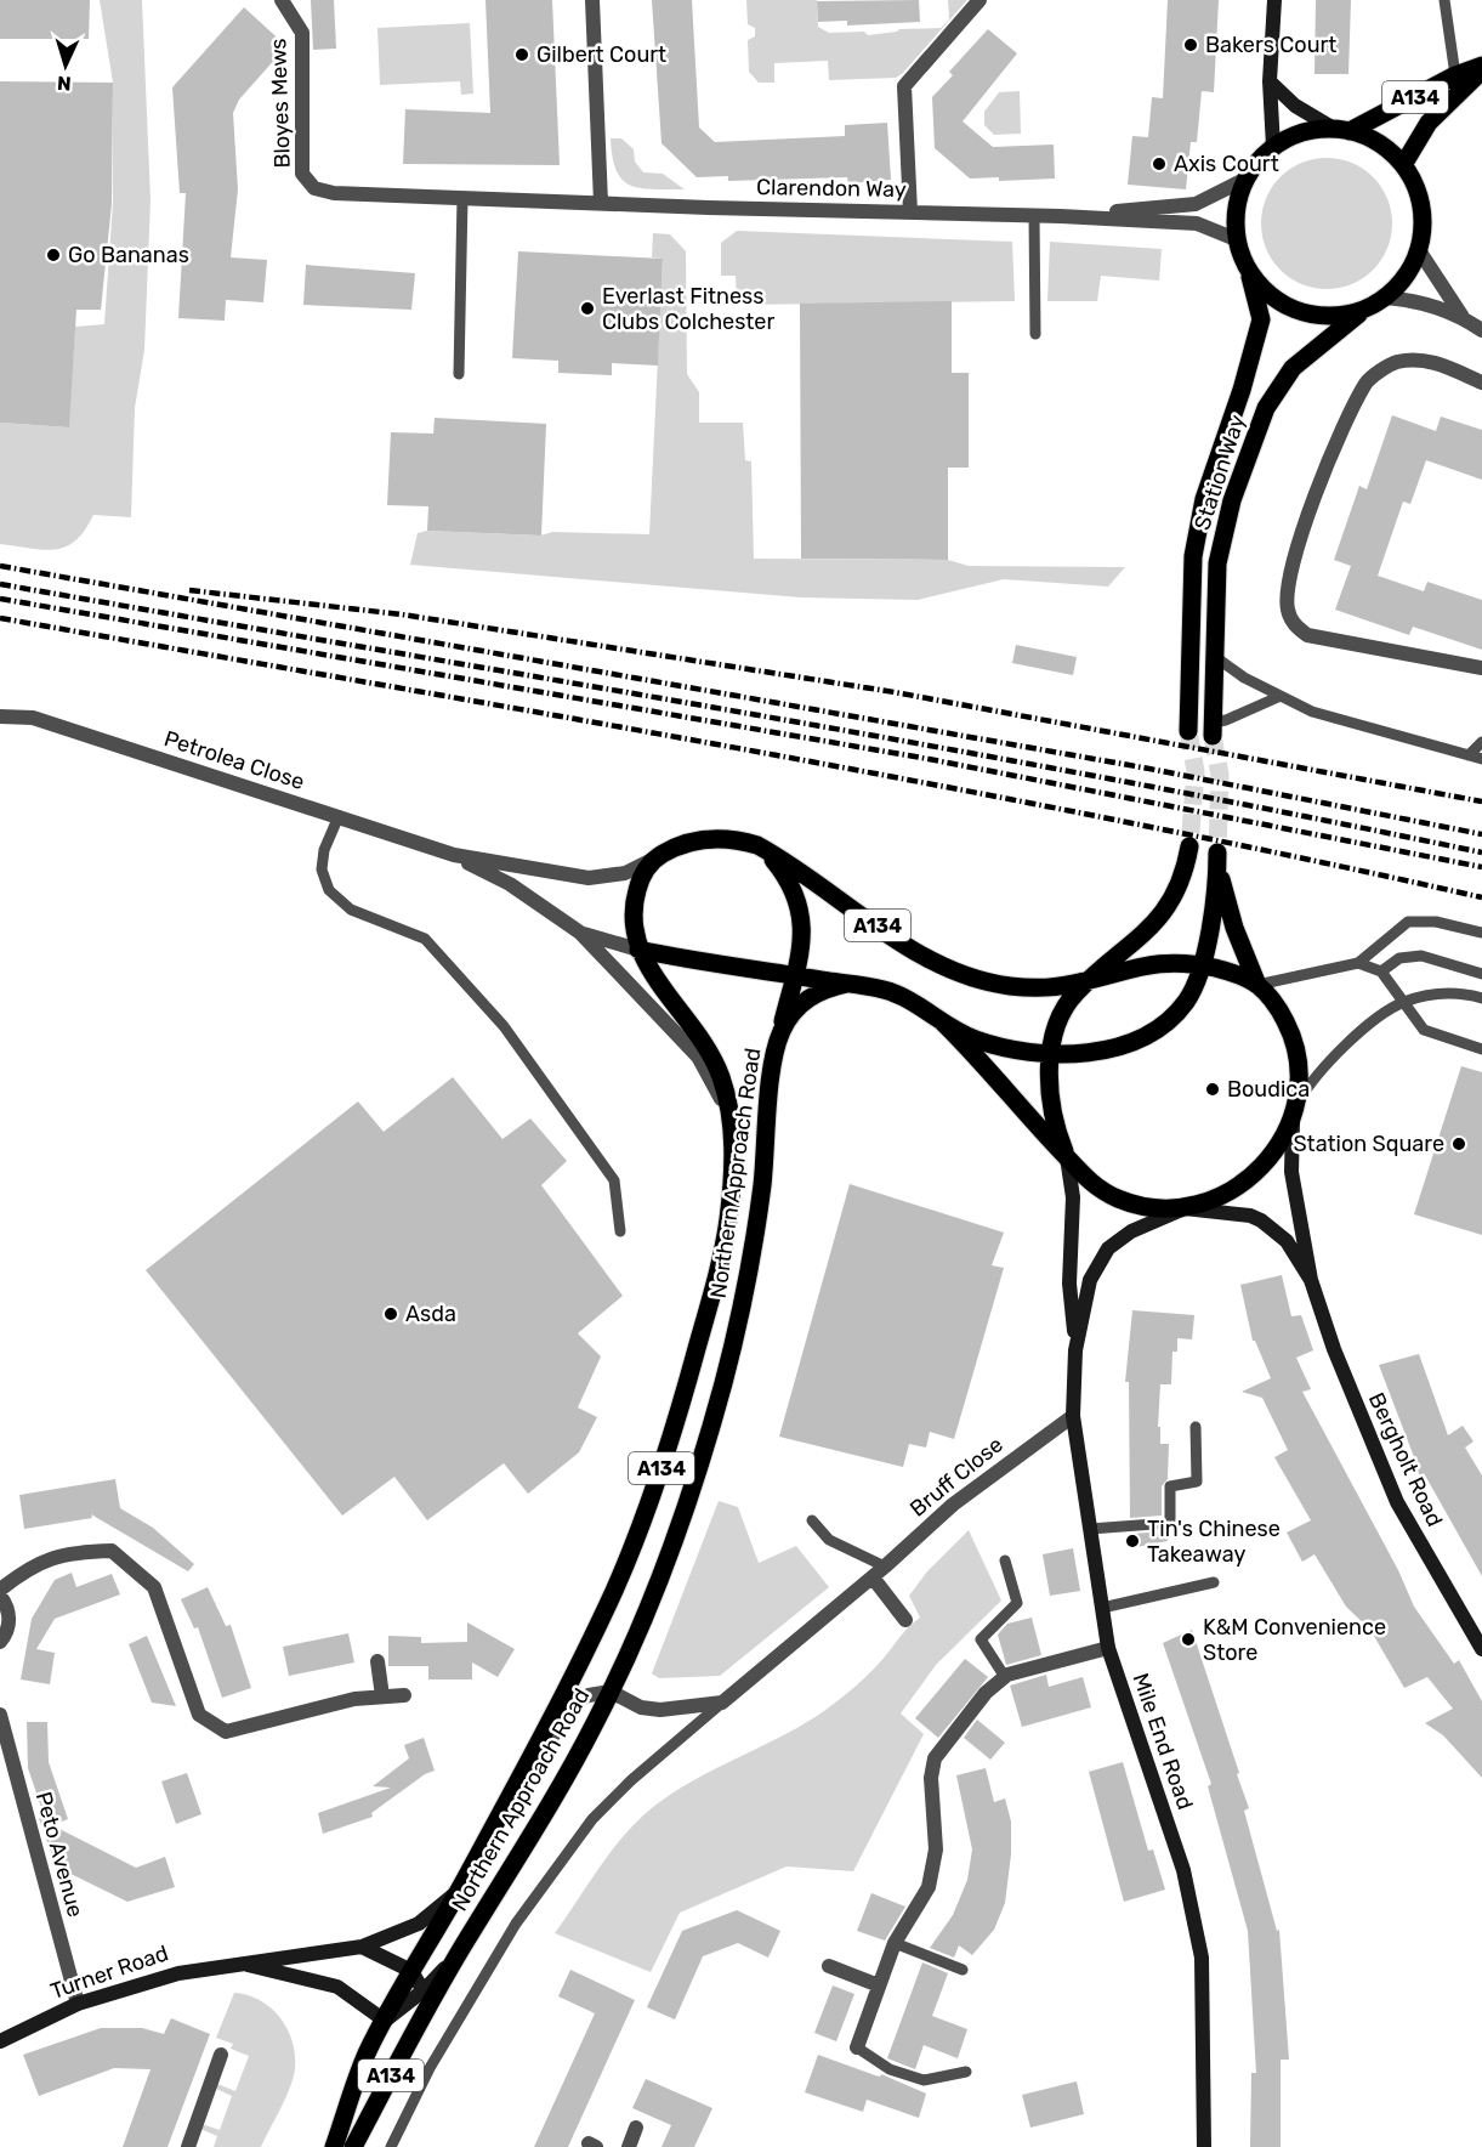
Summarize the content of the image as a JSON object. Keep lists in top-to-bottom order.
{
  "streets": {
    "main road": ["A134", "Station Way", "Northern Approach Road"],
    "street": [
      "Bloyes Mews",
      "Clarendon Way",
      "Petrolea Close",
      "Bergholt Road",
      "Bruff Close",
      "Mile End Road",
      "Peto Avenue",
      "Turner Road"
    ]
  },
  "crossings": [
    ["A134", "Clarendon Way"],
    ["A134", "Station Way"],
    ["A134", "Petrolea Close"],
    ["A134", "Northern Approach Road"],
    ["A134", "Bergholt Road"],
    ["A134", "Mile End Road"],
    ["A134", "Turner Road"],
    ["Bloyes Mews", "Clarendon Way"],
    ["Clarendon Way", "Station Way"],
    ["Petrolea Close", "Northern Approach Road"],
    ["Northern Approach Road", "Turner Road"],
    ["Bergholt Road", "Mile End Road"],
    ["Bruff Close", "Mile End Road"],
    ["Peto Avenue", "Turner Road"]
  ],
  "places": [
    "Bakers Court",
    "Gilbert Court",
    "Axis Court",
    "Go Bananas",
    "Everlast Fitness Clubs Colchester",
    "Boudica",
    "Station Square",
    "Asda",
    "Tin's Chinese Takeaway",
    "K&M Convenience Store"
  ],
  "north": "bottom"
}
